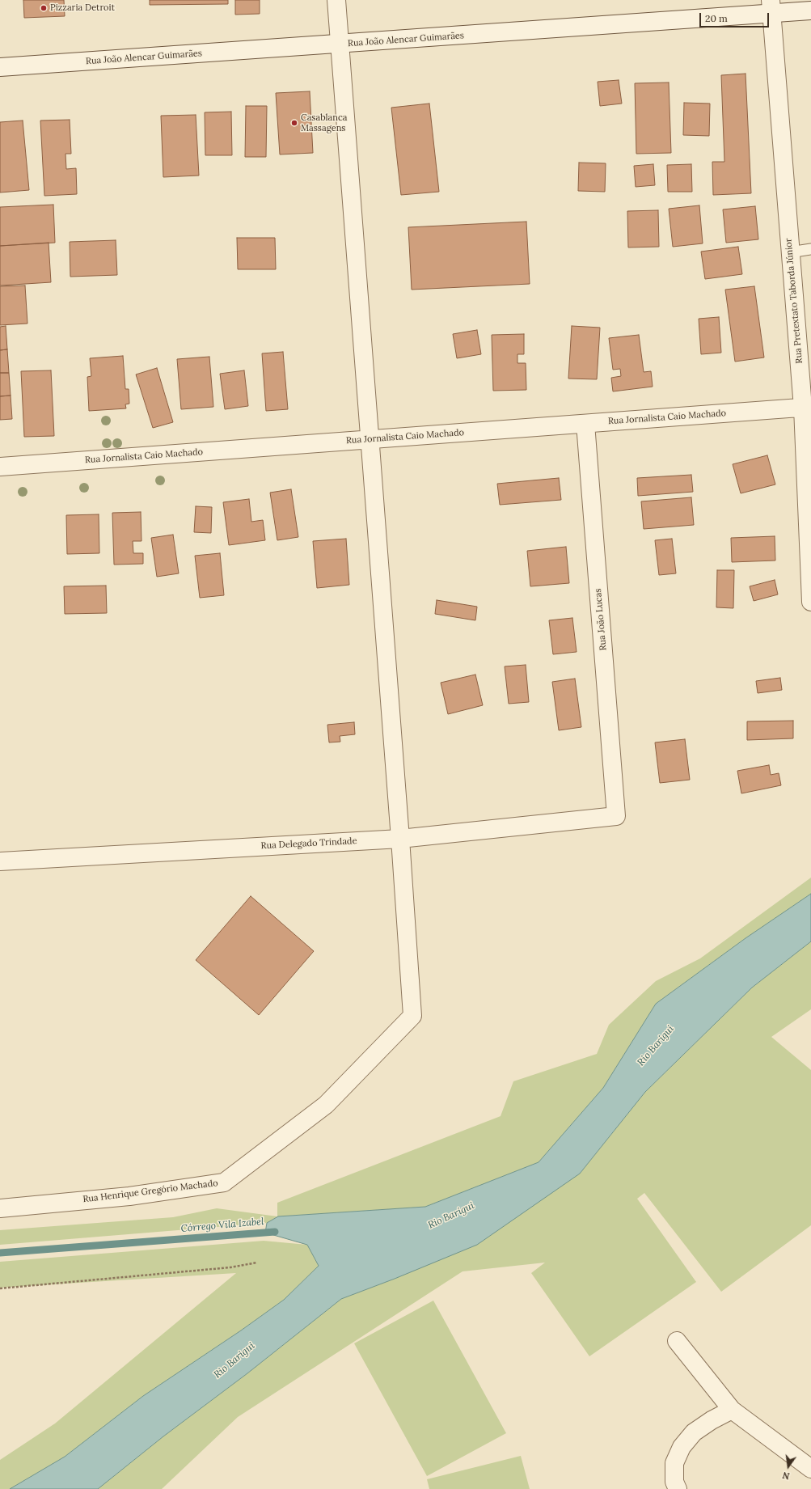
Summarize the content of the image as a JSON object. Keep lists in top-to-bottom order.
{
  "streets": {
    "street": [
      "Rua João Alencar Guimarães",
      "Rua Pretextato Taborda Júnior",
      "Rua Jornalista Caio Machado",
      "Rua João Lucas",
      "Rua Delegado Trindade",
      "Rua Henrique Gregório Machado"
    ]
  },
  "crossings": [
    ["Rua João Alencar Guimarães", "Rua Pretextato Taborda Júnior"],
    ["Rua Pretextato Taborda Júnior", "Rua Jornalista Caio Machado"],
    ["Rua Jornalista Caio Machado", "Rua João Lucas"],
    ["Rua João Lucas", "Rua Delegado Trindade"],
    ["Rua Delegado Trindade", "Rua Henrique Gregório Machado"]
  ],
  "water": ["Rio Barigui", "Córrego Vila Izabel"],
  "places": ["Pizzaria Detroit", "Casablanca Massagens"],
  "scale_bar": "20 m",
  "north": "bottom"
}
